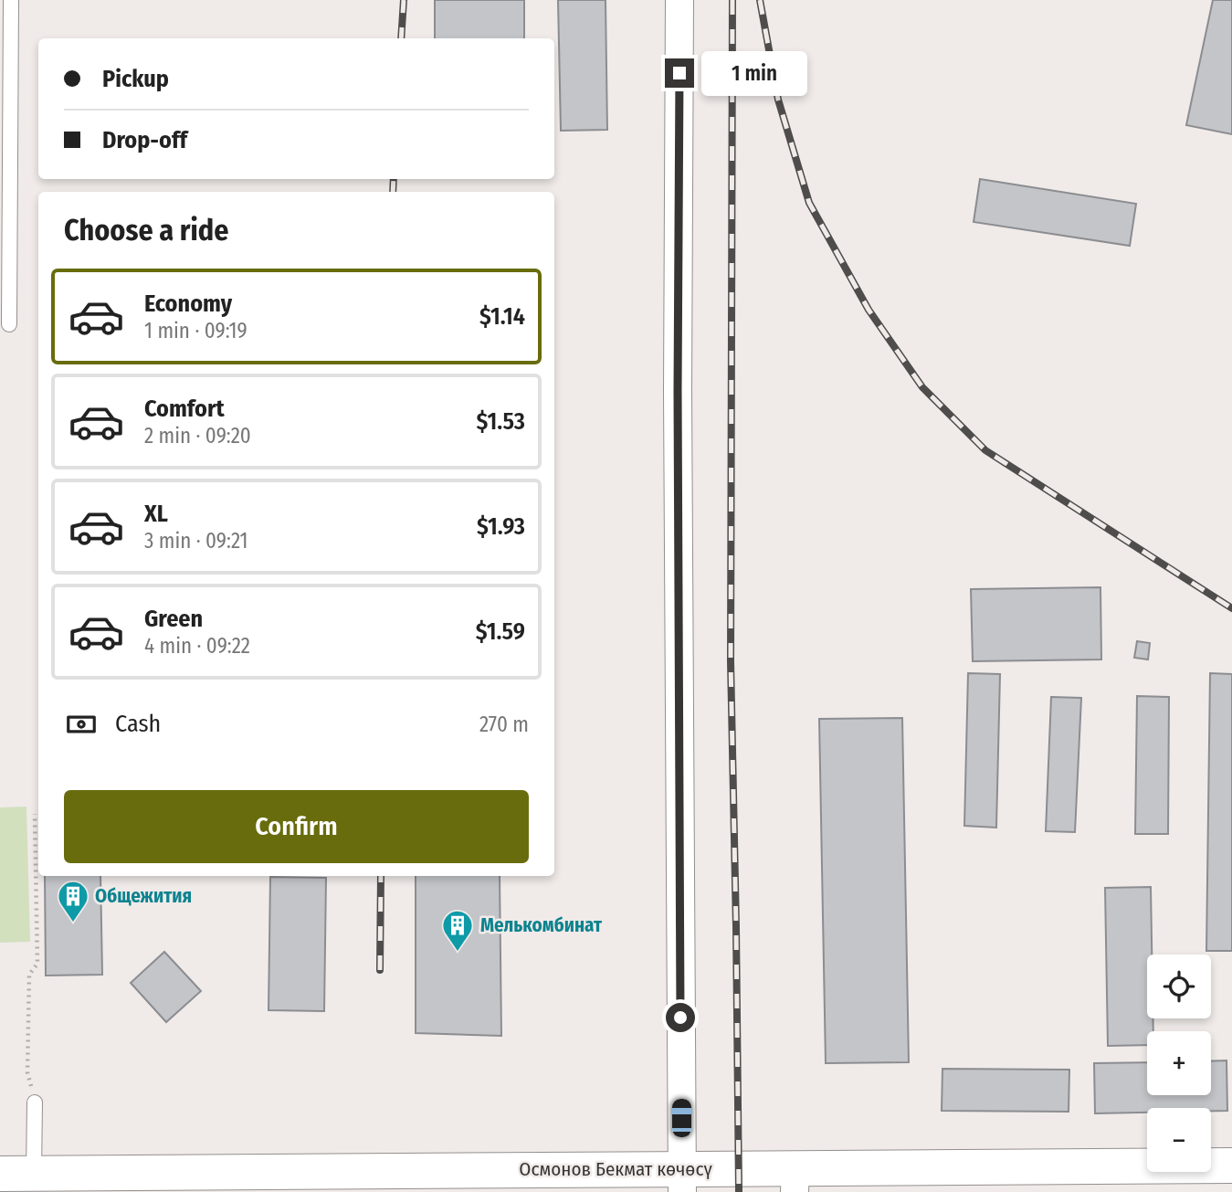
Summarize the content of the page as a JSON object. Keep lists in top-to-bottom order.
{
  "streets": {
    "main road": ["Осмонов Бекмат көчөсү"]
  },
  "places": {
    "building": ["Общежития", "Мелькомбинат"]
  },
  "page": {
    "banner": ["Pickup", "Drop-off"],
    "bubble": "1 min",
    "heading": "Choose a ride",
    "list": [
      {
        "name": "Economy",
        "note": "1 min · 09:19",
        "value": "$1.14"
      },
      {
        "name": "Comfort",
        "note": "2 min · 09:20",
        "value": "$1.53"
      },
      {
        "name": "XL",
        "note": "3 min · 09:21",
        "value": "$1.93"
      },
      {
        "name": "Green",
        "note": "4 min · 09:22",
        "value": "$1.59"
      }
    ],
    "pay": ["Cash", "270 m"],
    "buttons": "Confirm",
    "map_buttons": ["+", "−"]
  }
}
